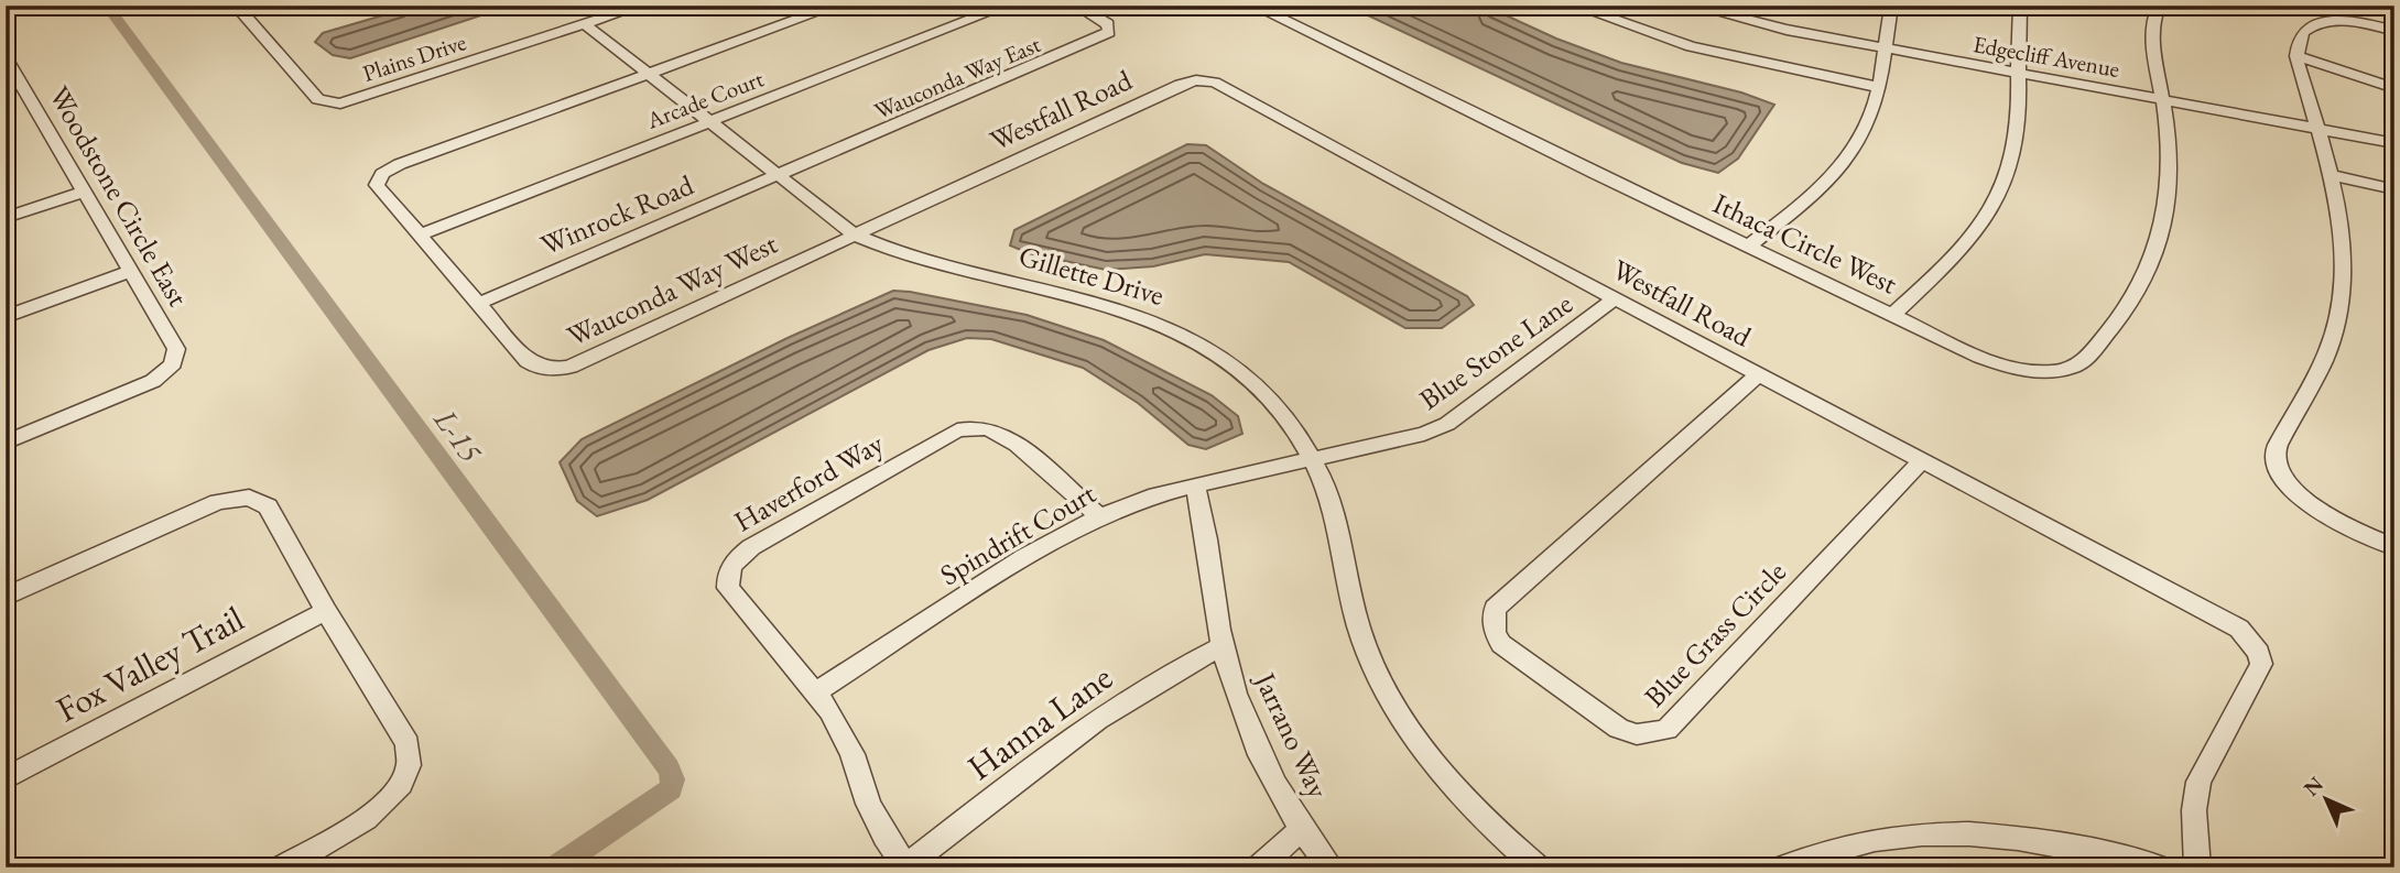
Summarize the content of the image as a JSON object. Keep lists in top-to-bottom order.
{
  "streets": {
    "street": [
      "Edgecliff Avenue",
      "Plains Drive",
      "Wauconda Way East",
      "Arcade Court",
      "Westfall Road",
      "Woodstone Circle East",
      "Winrock Road",
      "Ithaca Circle West",
      "Gillette Drive",
      "Wauconda Way West",
      "Blue Stone Lane",
      "Haverford Way",
      "Spindrift Court",
      "Blue Grass Circle",
      "Fox Valley Trail",
      "Hanna Lane",
      "Jarrano Way"
    ]
  },
  "crossings": [
    ["Edgecliff Avenue", "Ithaca Circle West"],
    ["Plains Drive", "Gillette Drive"],
    ["Wauconda Way East", "Winrock Road"],
    ["Wauconda Way East", "Gillette Drive"],
    ["Arcade Court", "Gillette Drive"],
    ["Arcade Court", "Wauconda Way West"],
    ["Westfall Road", "Gillette Drive"],
    ["Westfall Road", "Wauconda Way West"],
    ["Westfall Road", "Blue Stone Lane"],
    ["Westfall Road", "Blue Grass Circle"],
    ["Winrock Road", "Gillette Drive"],
    ["Winrock Road", "Wauconda Way West"],
    ["Gillette Drive", "Wauconda Way West"],
    ["Gillette Drive", "Blue Stone Lane"],
    ["Gillette Drive", "Spindrift Court"],
    ["Blue Stone Lane", "Spindrift Court"],
    ["Haverford Way", "Spindrift Court"],
    ["Haverford Way", "Hanna Lane"],
    ["Spindrift Court", "Jarrano Way"],
    ["Hanna Lane", "Jarrano Way"]
  ],
  "water": ["L-15"],
  "north": "top left"
}
